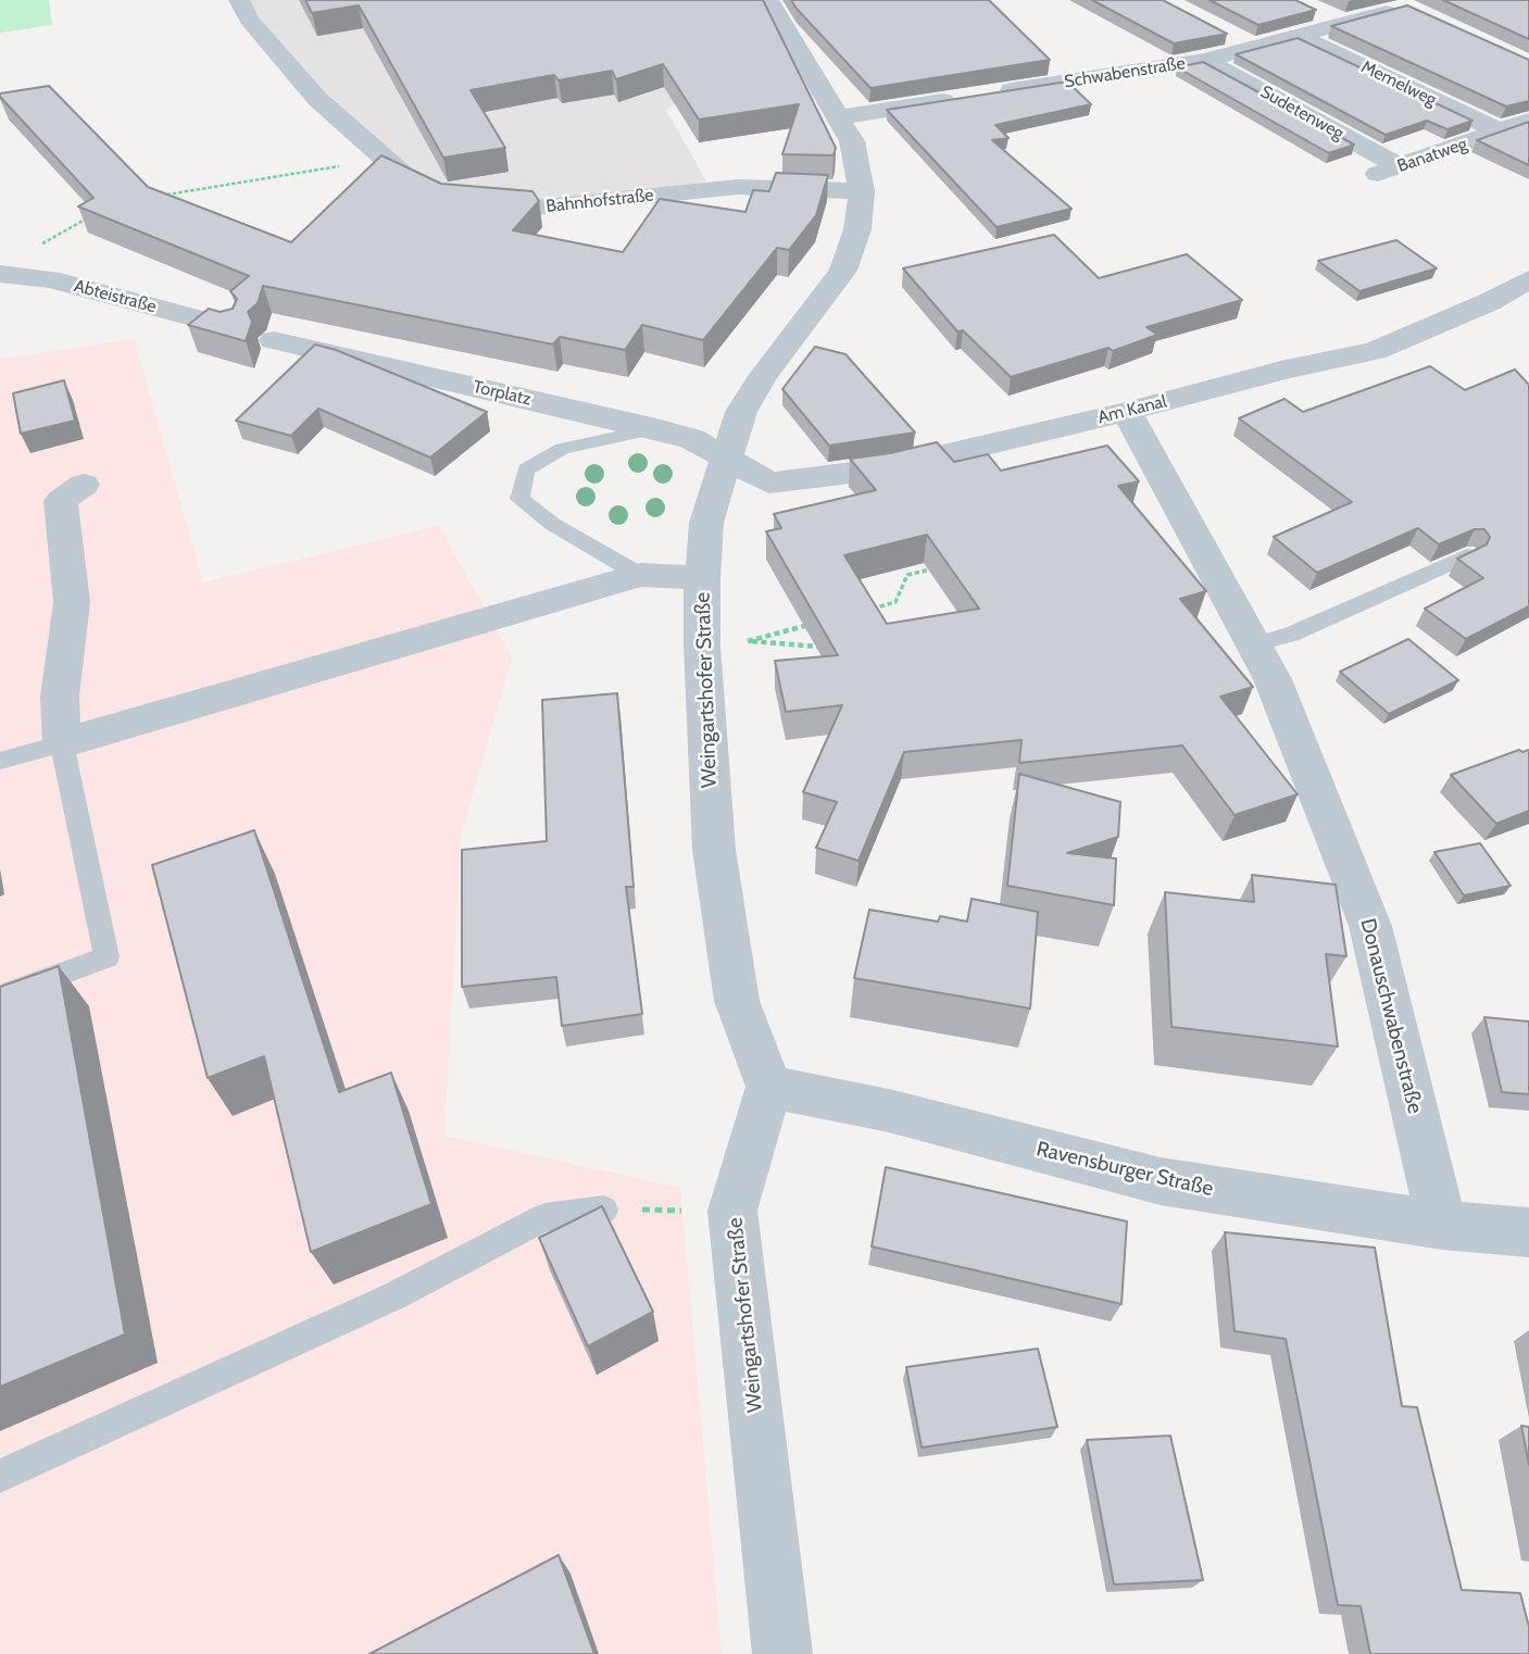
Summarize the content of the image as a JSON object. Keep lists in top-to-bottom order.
{
  "streets": {
    "street": [
      "Schwabenstraße",
      "Memelweg",
      "Sudetenweg",
      "Banatweg",
      "Bahnhofstraße",
      "Abteistraße",
      "Torplatz",
      "Am Kanal",
      "Weingartshofer Straße",
      "Donauschwabenstraße",
      "Ravensburger Straße"
    ]
  },
  "crossings": [
    ["Schwabenstraße", "Memelweg"],
    ["Schwabenstraße", "Sudetenweg"],
    ["Memelweg", "Banatweg"],
    ["Sudetenweg", "Banatweg"],
    ["Torplatz", "Am Kanal"],
    ["Torplatz", "Weingartshofer Straße"],
    ["Am Kanal", "Weingartshofer Straße"],
    ["Am Kanal", "Donauschwabenstraße"],
    ["Weingartshofer Straße", "Ravensburger Straße"],
    ["Donauschwabenstraße", "Ravensburger Straße"]
  ]
}
